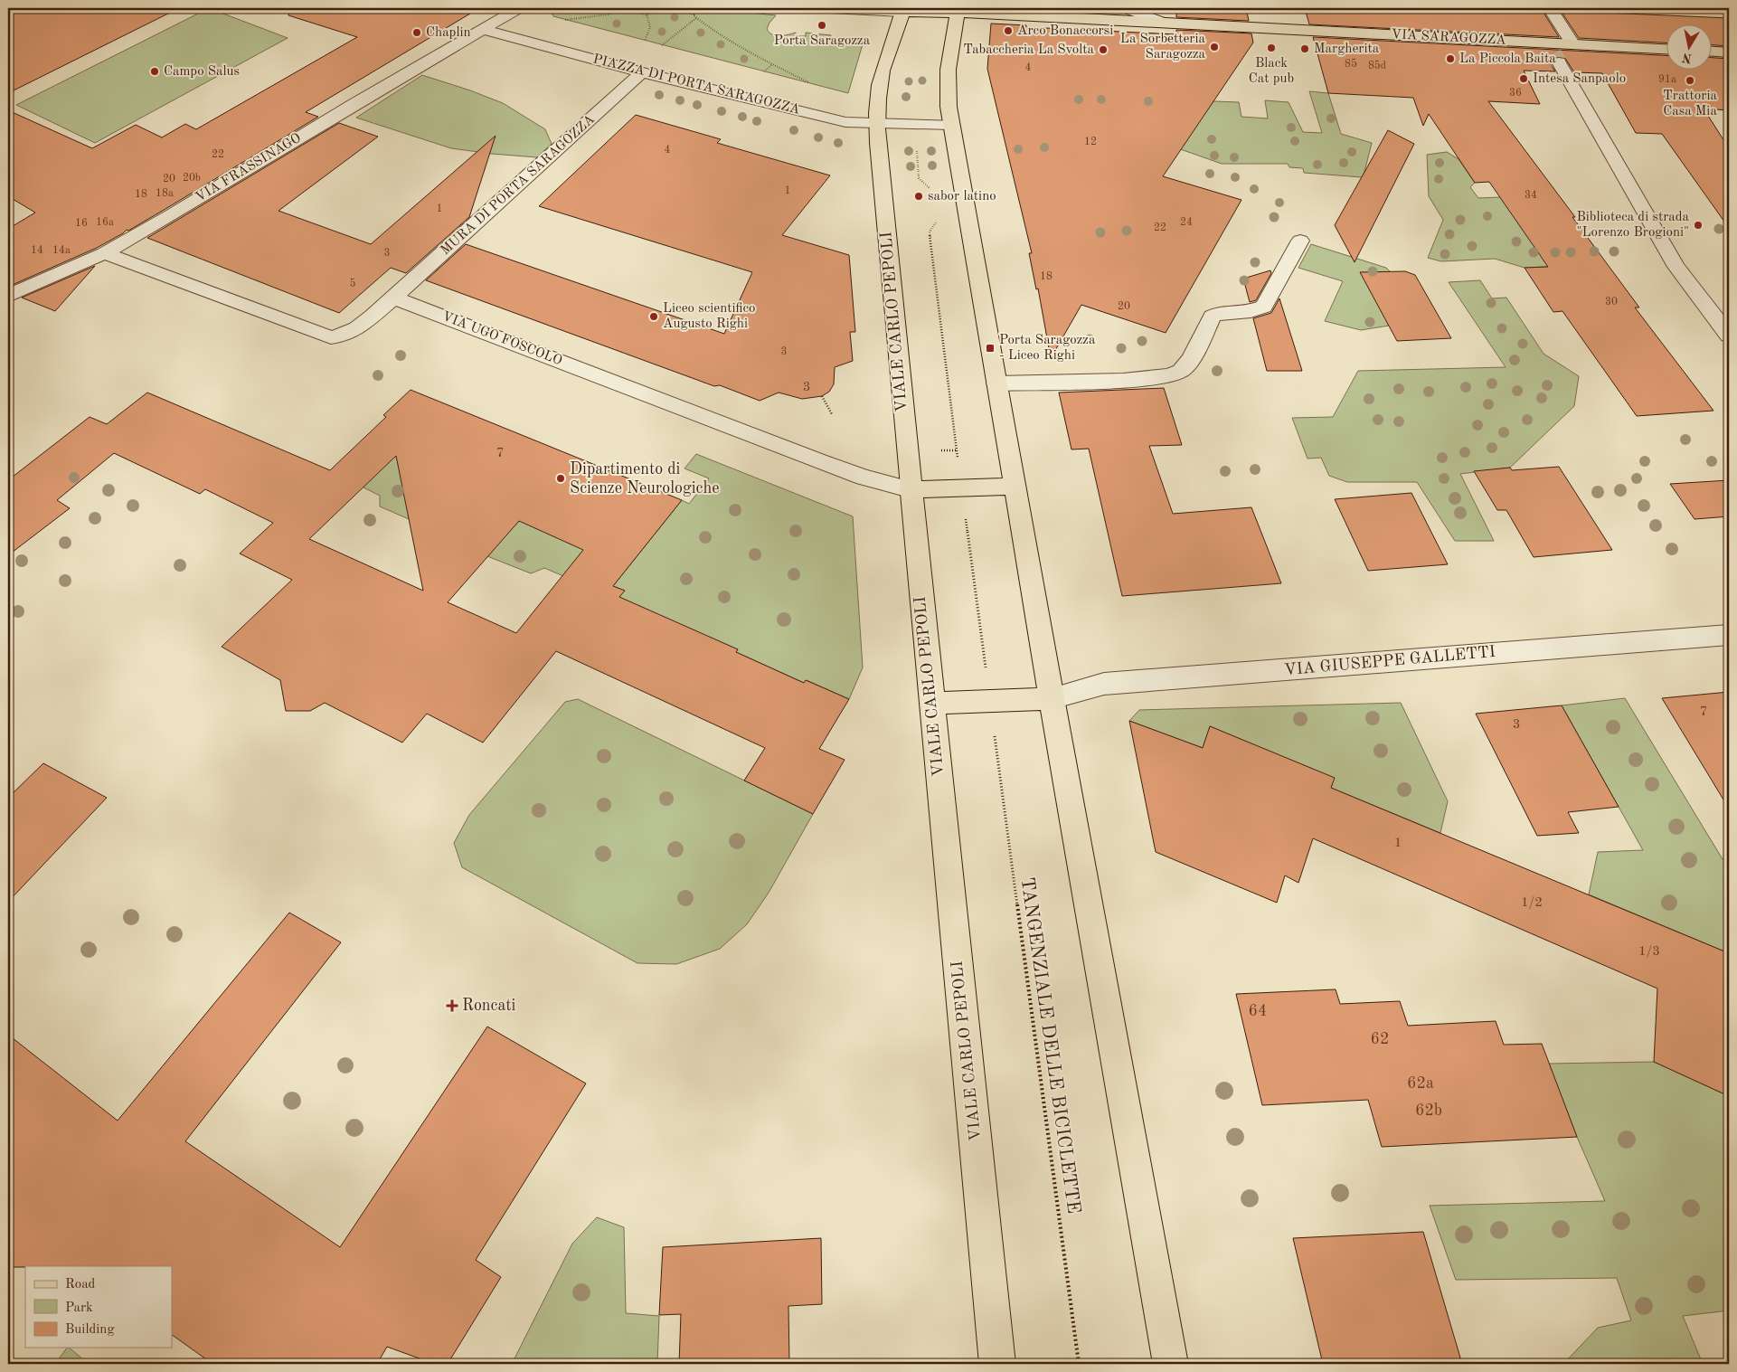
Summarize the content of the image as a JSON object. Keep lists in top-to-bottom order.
{
  "streets": {
    "main road": ["VIA SARAGOZZA", "VIALE CARLO PEPOLI"],
    "street": [
      "PIAZZA DI PORTA SARAGOZZA",
      "VIA FRASSINAGO",
      "MURA DI PORTA SARAGOZZA",
      "VIA UGO FOSCOLO",
      "VIA GIUSEPPE GALLETTI"
    ],
    "path": ["TANGENZIALE DELLE BICICLETTE"]
  },
  "crossings": [
    ["VIA SARAGOZZA", "VIALE CARLO PEPOLI"],
    ["PIAZZA DI PORTA SARAGOZZA", "VIA FRASSINAGO"],
    ["PIAZZA DI PORTA SARAGOZZA", "MURA DI PORTA SARAGOZZA"],
    ["PIAZZA DI PORTA SARAGOZZA", "VIALE CARLO PEPOLI"],
    ["MURA DI PORTA SARAGOZZA", "VIA UGO FOSCOLO"],
    ["VIALE CARLO PEPOLI", "VIA UGO FOSCOLO"]
  ],
  "places": {
    "other": [
      "Porta Saragozza",
      "Arco Bonaccorsi",
      "Chaplin",
      "La Sorbetteria Saragozza",
      "Black Cat pub",
      "Margherita",
      "Tabaccheria La Svolta",
      "La Piccola Baita",
      "Campo Salus",
      "Intesa Sanpaolo",
      "Trattoria Casa Mia",
      "sabor latino",
      "Biblioteca di strada \"Lorenzo Brogioni\"",
      "Liceo scientifico Augusto Righi",
      "Dipartimento di Scienze Neurologiche"
    ],
    "transit": ["Porta Saragozza - Liceo Righi"],
    "health": ["Roncati"]
  },
  "house_numbers": [
    "85",
    "85d",
    "4",
    "91a",
    "36",
    "12",
    "4",
    "22",
    "20b",
    "20",
    "1",
    "18a",
    "18",
    "34",
    "1",
    "16a",
    "24",
    "16",
    "22",
    "14",
    "14a",
    "3",
    "18",
    "5",
    "30",
    "20",
    "3",
    "3",
    "7",
    "7",
    "3",
    "1",
    "1/2",
    "1/3",
    "64",
    "62",
    "62a",
    "62b"
  ],
  "legend": ["Road", "Park", "Building"],
  "north": "bottom"
}
